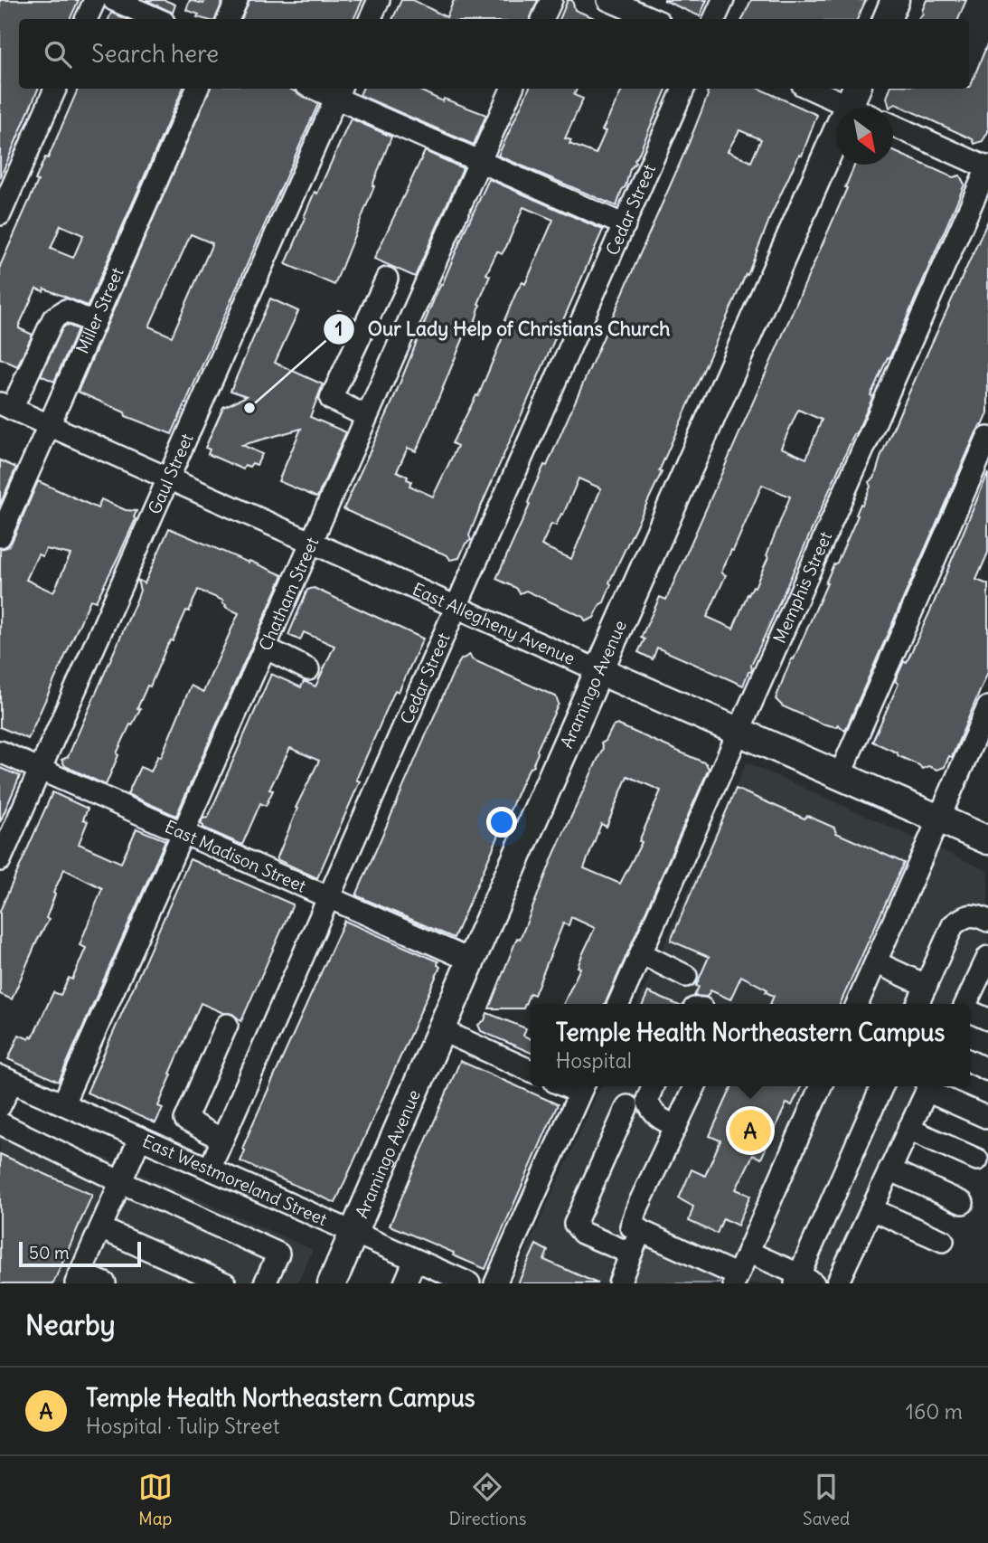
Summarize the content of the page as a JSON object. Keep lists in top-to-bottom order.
{
  "streets": {
    "main road": ["East Allegheny Avenue", "Aramingo Avenue"],
    "street": [
      "Cedar Street",
      "Miller Street",
      "Gaul Street",
      "Memphis Street",
      "Chatham Street",
      "East Madison Street",
      "East Westmoreland Street"
    ]
  },
  "crossings": [
    ["Cedar Street", "East Allegheny Avenue"],
    ["Cedar Street", "East Madison Street"],
    ["Cedar Street", "East Westmoreland Street"],
    ["Miller Street", "East Allegheny Avenue"],
    ["Gaul Street", "East Allegheny Avenue"],
    ["Gaul Street", "East Madison Street"],
    ["Memphis Street", "East Allegheny Avenue"],
    ["Chatham Street", "East Allegheny Avenue"],
    ["Chatham Street", "East Madison Street"],
    ["Chatham Street", "East Westmoreland Street"],
    ["East Allegheny Avenue", "Aramingo Avenue"],
    ["Aramingo Avenue", "East Madison Street"],
    ["Aramingo Avenue", "East Westmoreland Street"]
  ],
  "places": ["Our Lady Help of Christians Church"],
  "scale_bar": "50 m",
  "north": "bottom right",
  "page": {
    "search": "Search here",
    "popup": ["Temple Health Northeastern Campus", "Hospital"],
    "pins": "A",
    "scale": "50 m",
    "heading": "Nearby",
    "list": [
      {
        "mark": "A",
        "name": "Temple Health Northeastern Campus",
        "note": "Hospital · Tulip Street",
        "value": "160 m"
      }
    ],
    "nav": ["Map", "Directions", "Saved"]
  }
}
